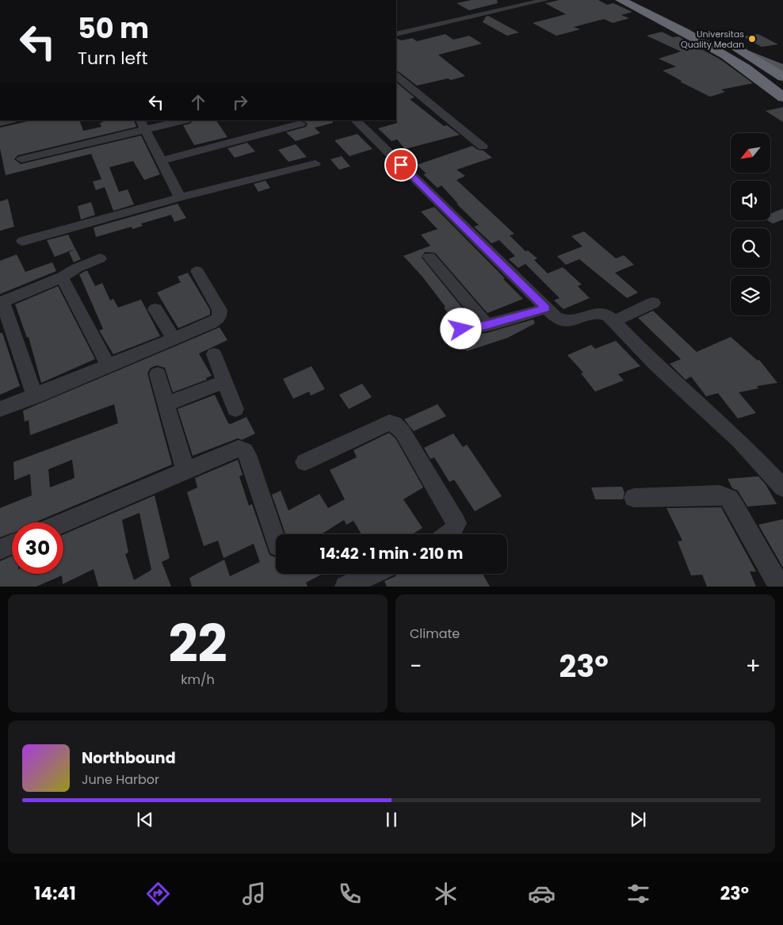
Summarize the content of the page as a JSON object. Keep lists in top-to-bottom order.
{
  "places": ["Universitas Quality Medan"],
  "north": "bottom left",
  "page": {
    "turn": ["50 m", "Turn left"],
    "limit": "30",
    "trip": "14:42 · 1 min · 210 m",
    "tile": [
      ["22", "km/h"],
      "Climate"
    ],
    "heat": ["−", "23°", "+"],
    "song": ["Northbound", "June Harbor"],
    "tabs": ["14:41", "23°"]
  }
}
